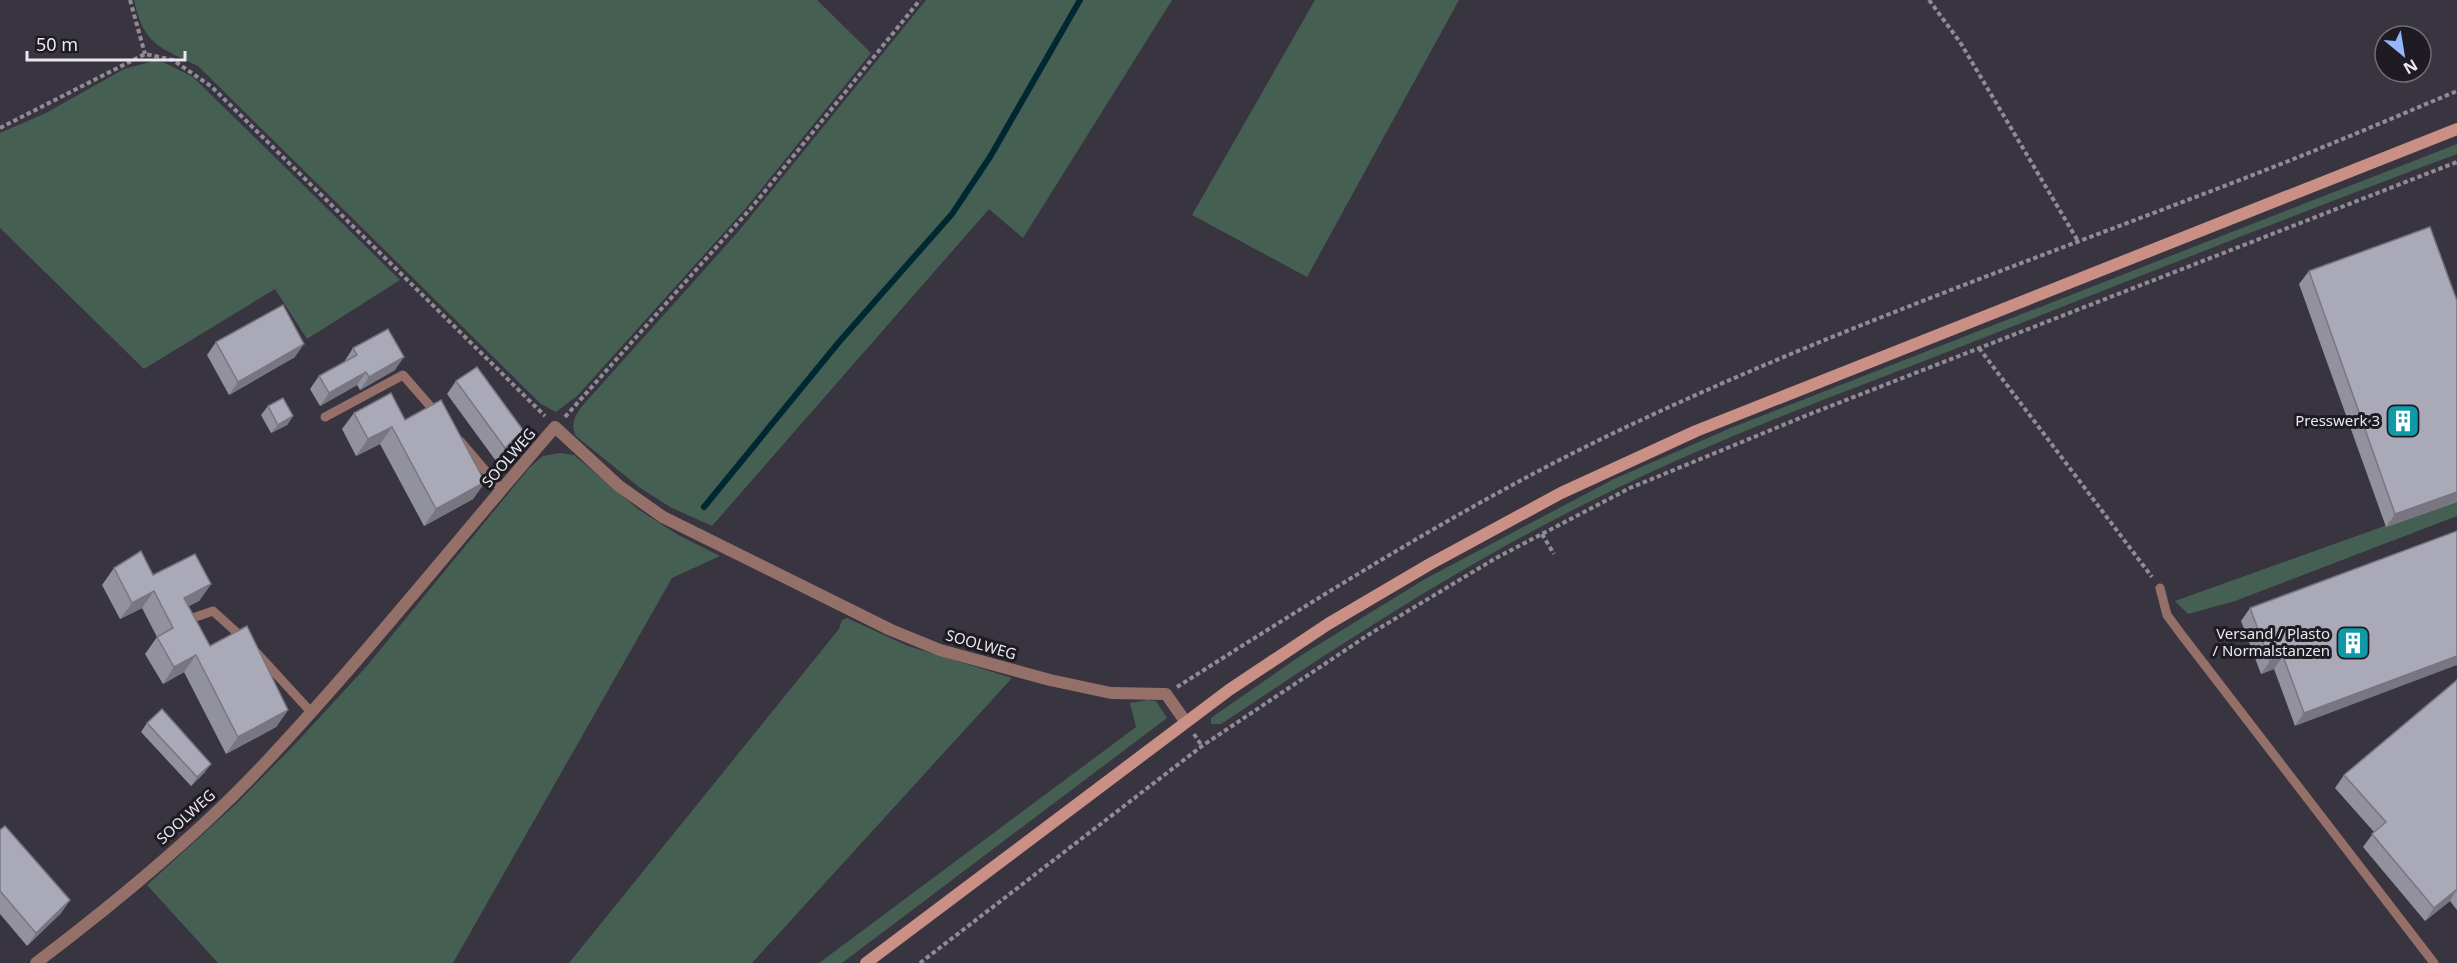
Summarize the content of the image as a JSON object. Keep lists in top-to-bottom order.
{
  "streets": {
    "street": ["SOOLWEG"]
  },
  "places": {
    "building": ["Presswerk 3", "Versand / Plasto / Normalstanzen"]
  },
  "scale_bar": "50 m",
  "north": "bottom right"
}
